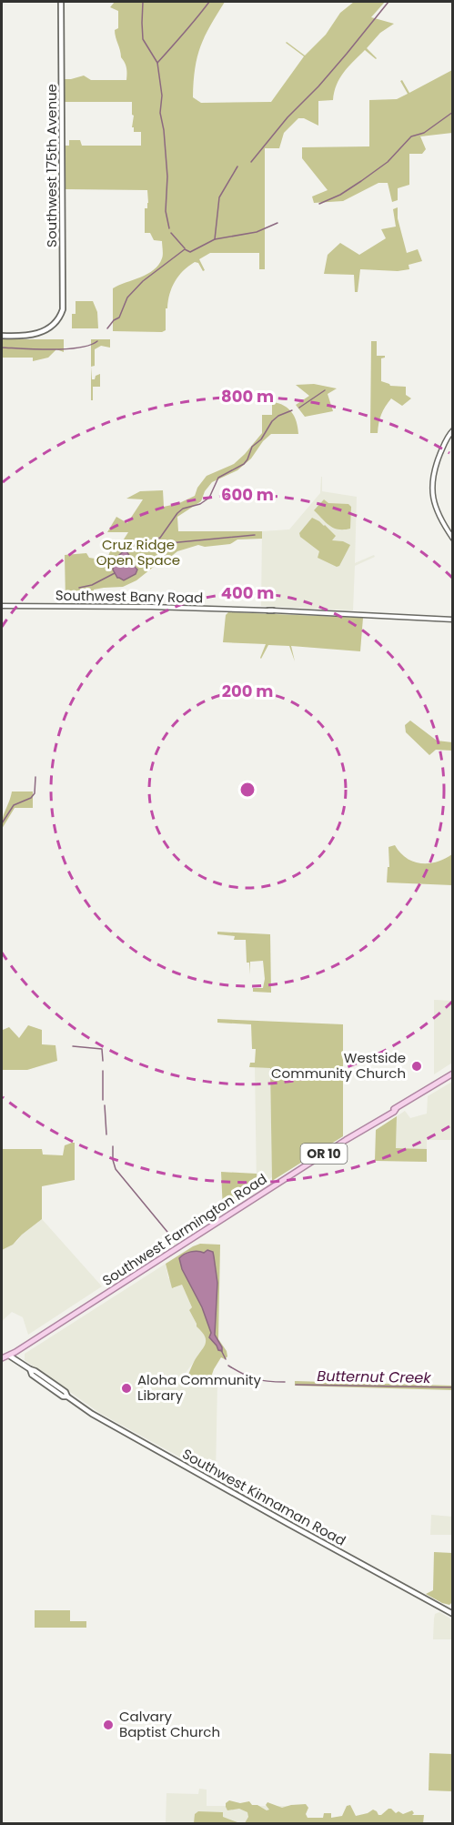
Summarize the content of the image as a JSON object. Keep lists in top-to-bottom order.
{
  "streets": {
    "main road": [
      "Southwest 175th Avenue",
      "OR 10",
      "Southwest Farmington Road",
      "Southwest Kinnaman Road"
    ],
    "street": ["Southwest Bany Road"]
  },
  "crossings": [
    ["Southwest Farmington Road", "Southwest Kinnaman Road"]
  ],
  "water": ["Butternut Creek"],
  "parks": ["Cruz Ridge Open Space"],
  "places": ["Westside Community Church", "Aloha Community Library", "Calvary Baptist Church"],
  "rings": [
    "800 m",
    "600 m",
    "400 m",
    "200 m"
  ]
}
